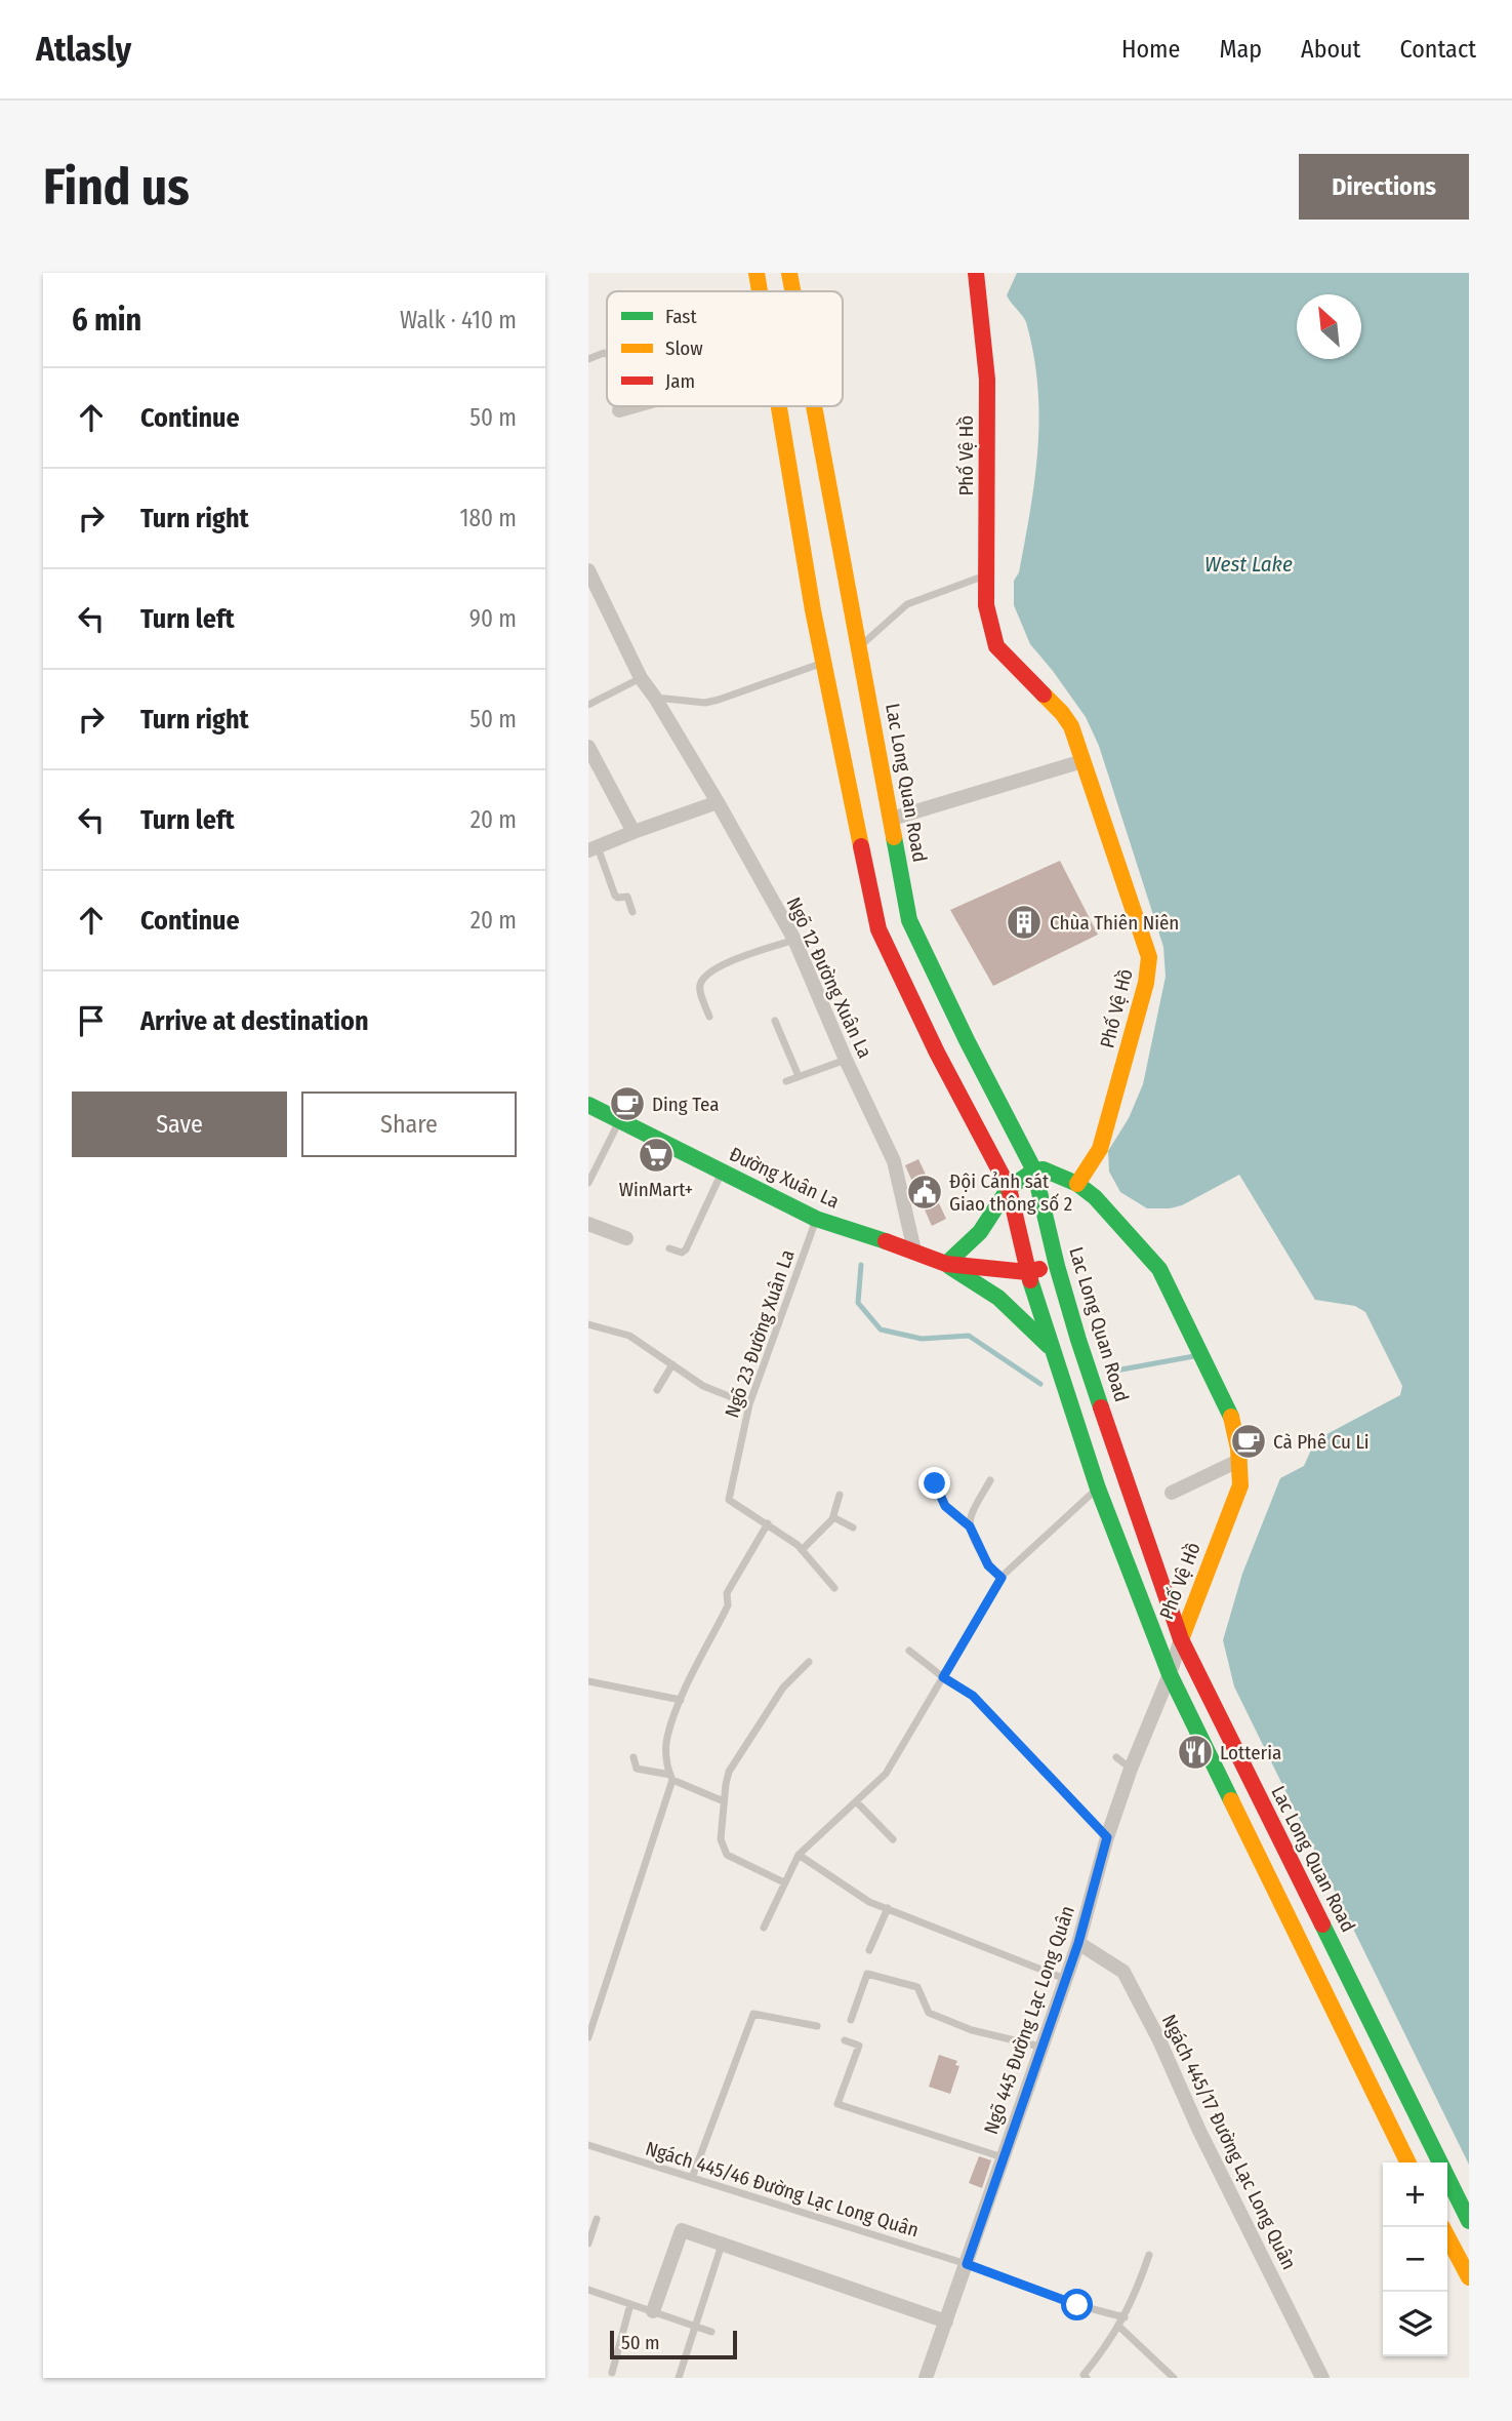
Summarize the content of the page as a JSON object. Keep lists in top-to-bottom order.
{
  "streets": {
    "main road": ["Phố Vệ Hồ", "Lac Long Quan Road", "Đường Xuân La"],
    "street": ["Ngõ 12 Đường Xuân La", "Ngõ 445 Đường Lạc Long Quân", "Ngách 445/17 Đường Lạc Long Quân"],
    "lane": ["Ngõ 23 Đường Xuân La", "Ngách 445/46 Đường Lạc Long Quân"]
  },
  "crossings": [
    ["Phố Vệ Hồ", "Lac Long Quan Road"],
    ["Phố Vệ Hồ", "Ngõ 445 Đường Lạc Long Quân"],
    ["Lac Long Quan Road", "Đường Xuân La"],
    ["Lac Long Quan Road", "Ngõ 445 Đường Lạc Long Quân"],
    ["Ngõ 12 Đường Xuân La", "Đường Xuân La"],
    ["Đường Xuân La", "Ngõ 23 Đường Xuân La"],
    ["Ngõ 445 Đường Lạc Long Quân", "Ngách 445/17 Đường Lạc Long Quân"],
    ["Ngõ 445 Đường Lạc Long Quân", "Ngách 445/46 Đường Lạc Long Quân"]
  ],
  "water": ["West Lake"],
  "places": {
    "building": ["Chùa Thiên Niên"],
    "cafe": ["Ding Tea", "Cà Phê Cu Li"],
    "supermarket": ["WinMart+"],
    "public building": ["Đội Cảnh sát Giao thông số 2"],
    "restaurant": ["Lotteria"]
  },
  "legend": ["Fast", "Slow", "Jam"],
  "scale_bar": "50 m",
  "north": "top left",
  "page": {
    "header": "Atlasly",
    "nav": [
      "Home",
      "Map",
      "About",
      "Contact"
    ],
    "buttons": [
      "Directions",
      ["Save", "Share"]
    ],
    "title": "Find us",
    "heading": ["6 min", "Walk · 410 m"],
    "list": [
      ["Continue", "50 m"],
      ["Turn right", "180 m"],
      ["Turn left", "90 m"],
      ["Turn right", "50 m"],
      ["Turn left", "20 m"],
      ["Continue", "20 m"],
      "Arrive at destination"
    ],
    "map_buttons": ["+", "−"],
    "scale": "50 m"
  }
}
